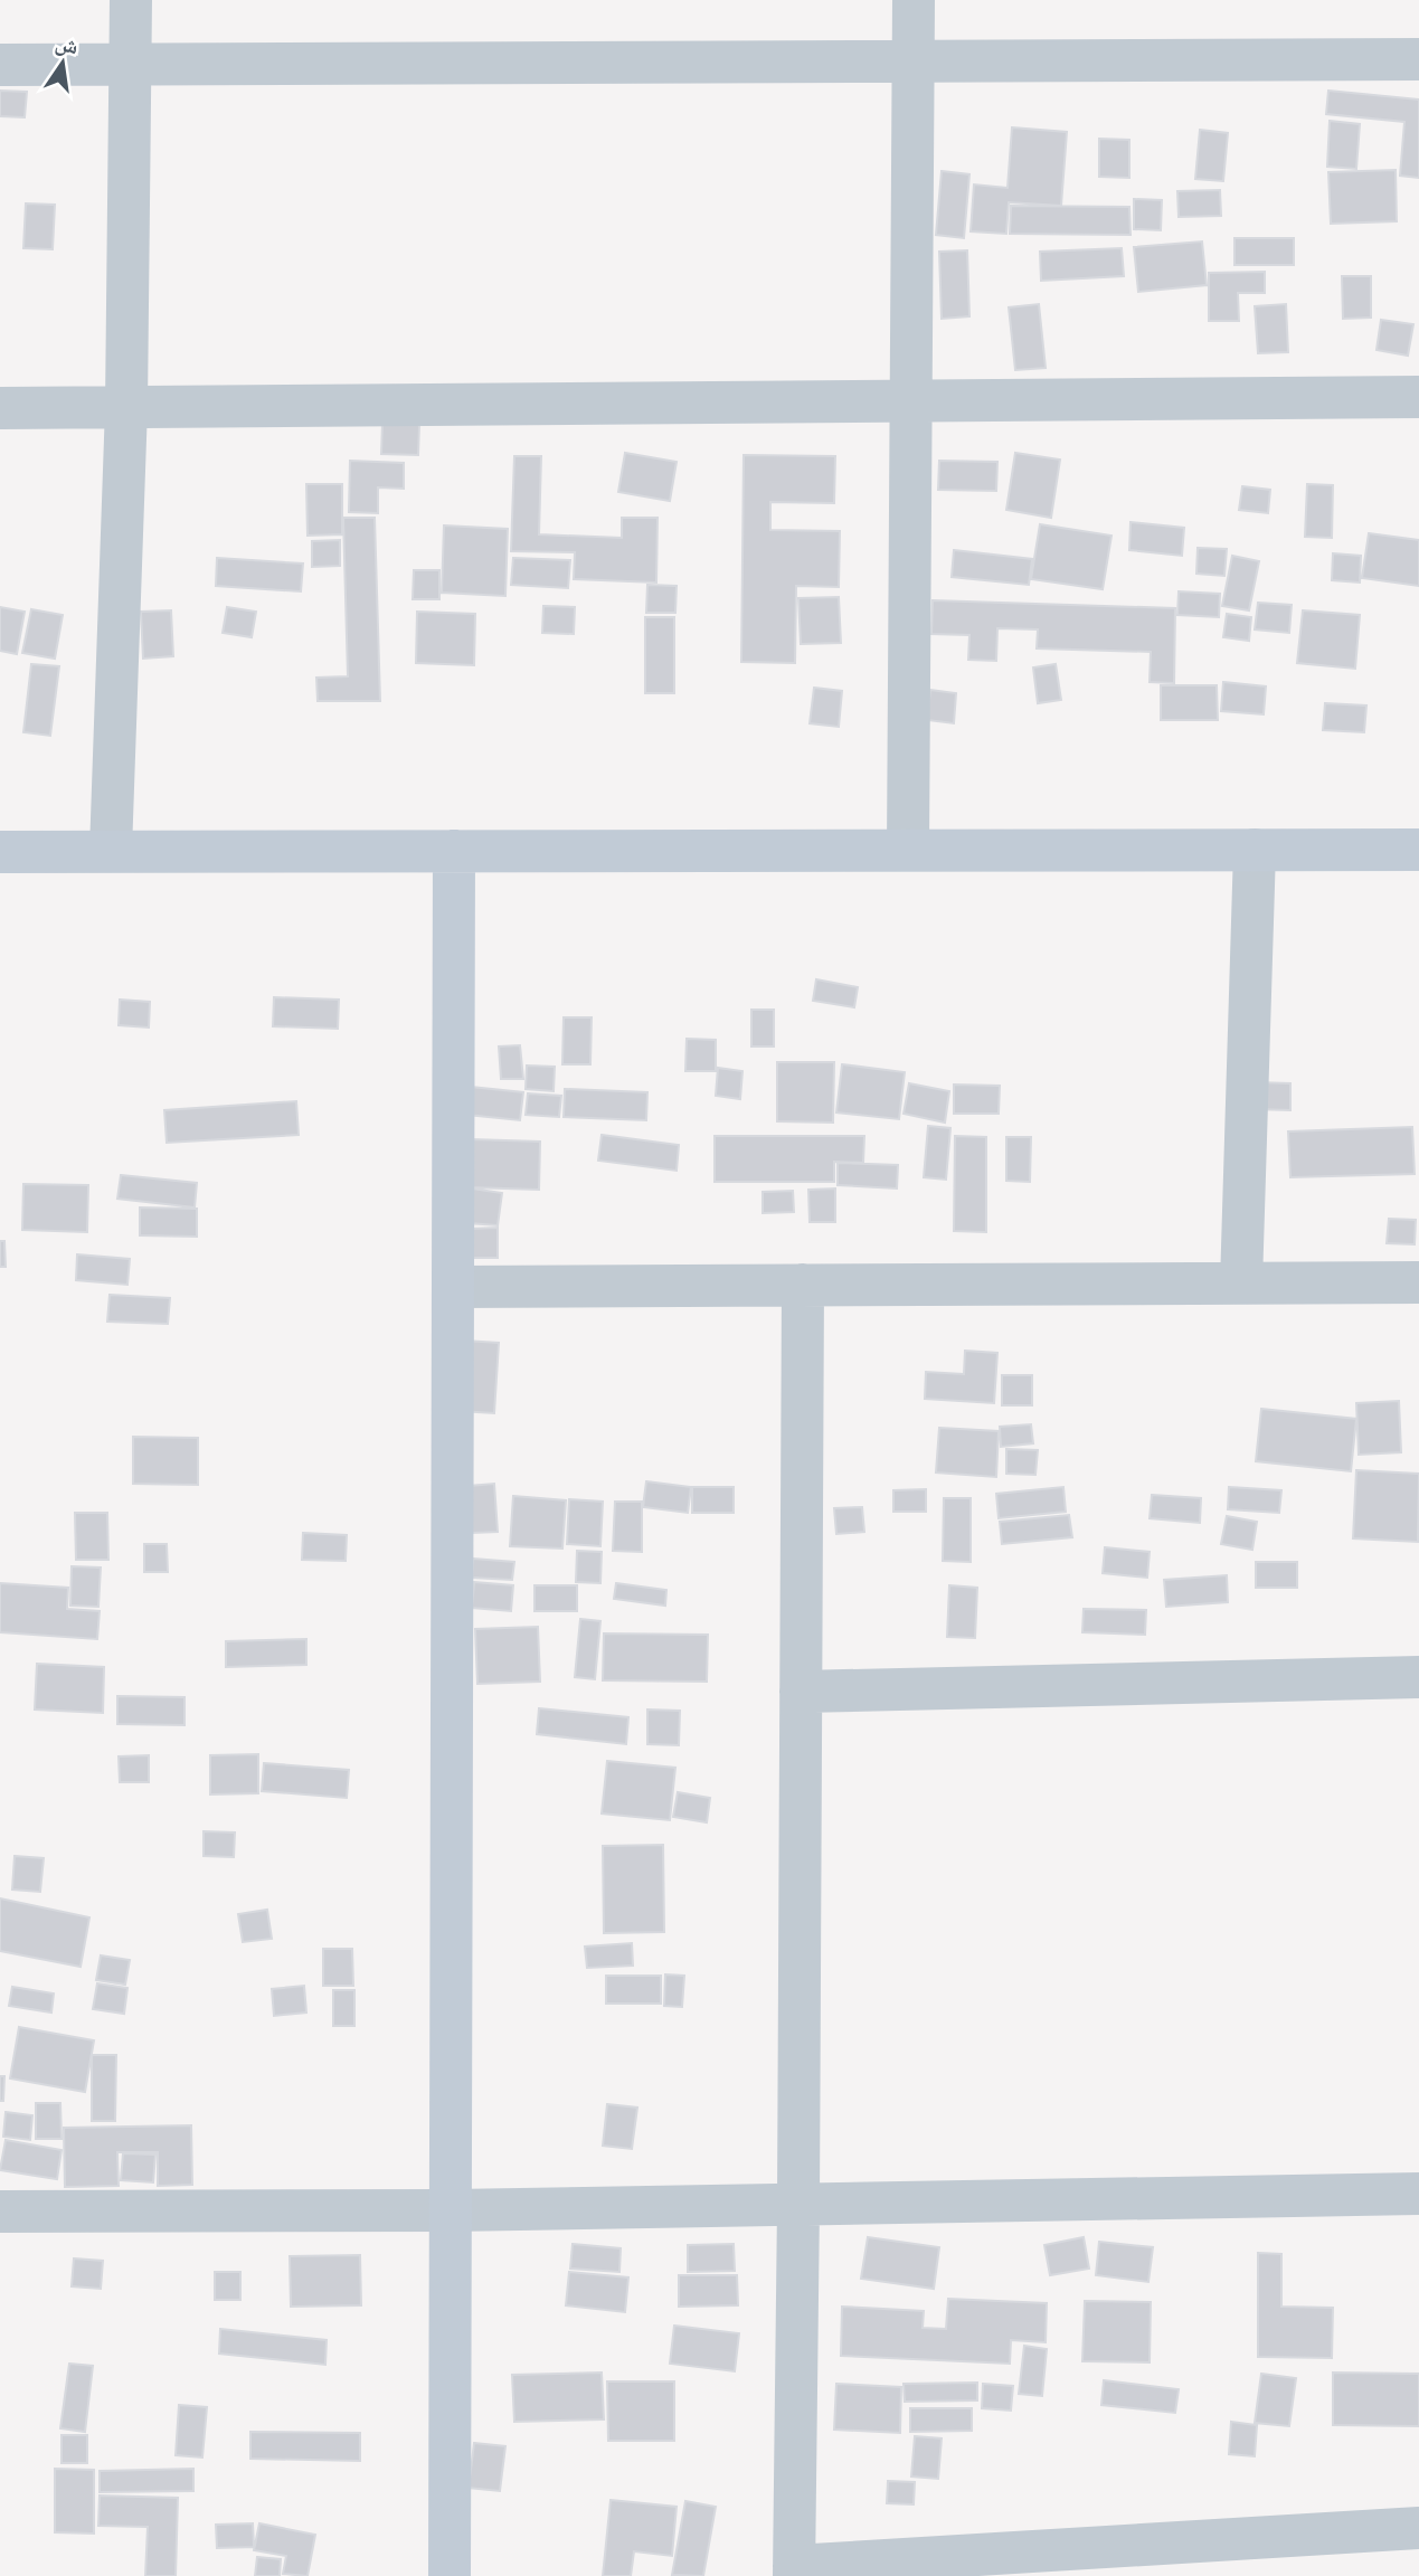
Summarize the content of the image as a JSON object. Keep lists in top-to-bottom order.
{
  "north": "top"
}
